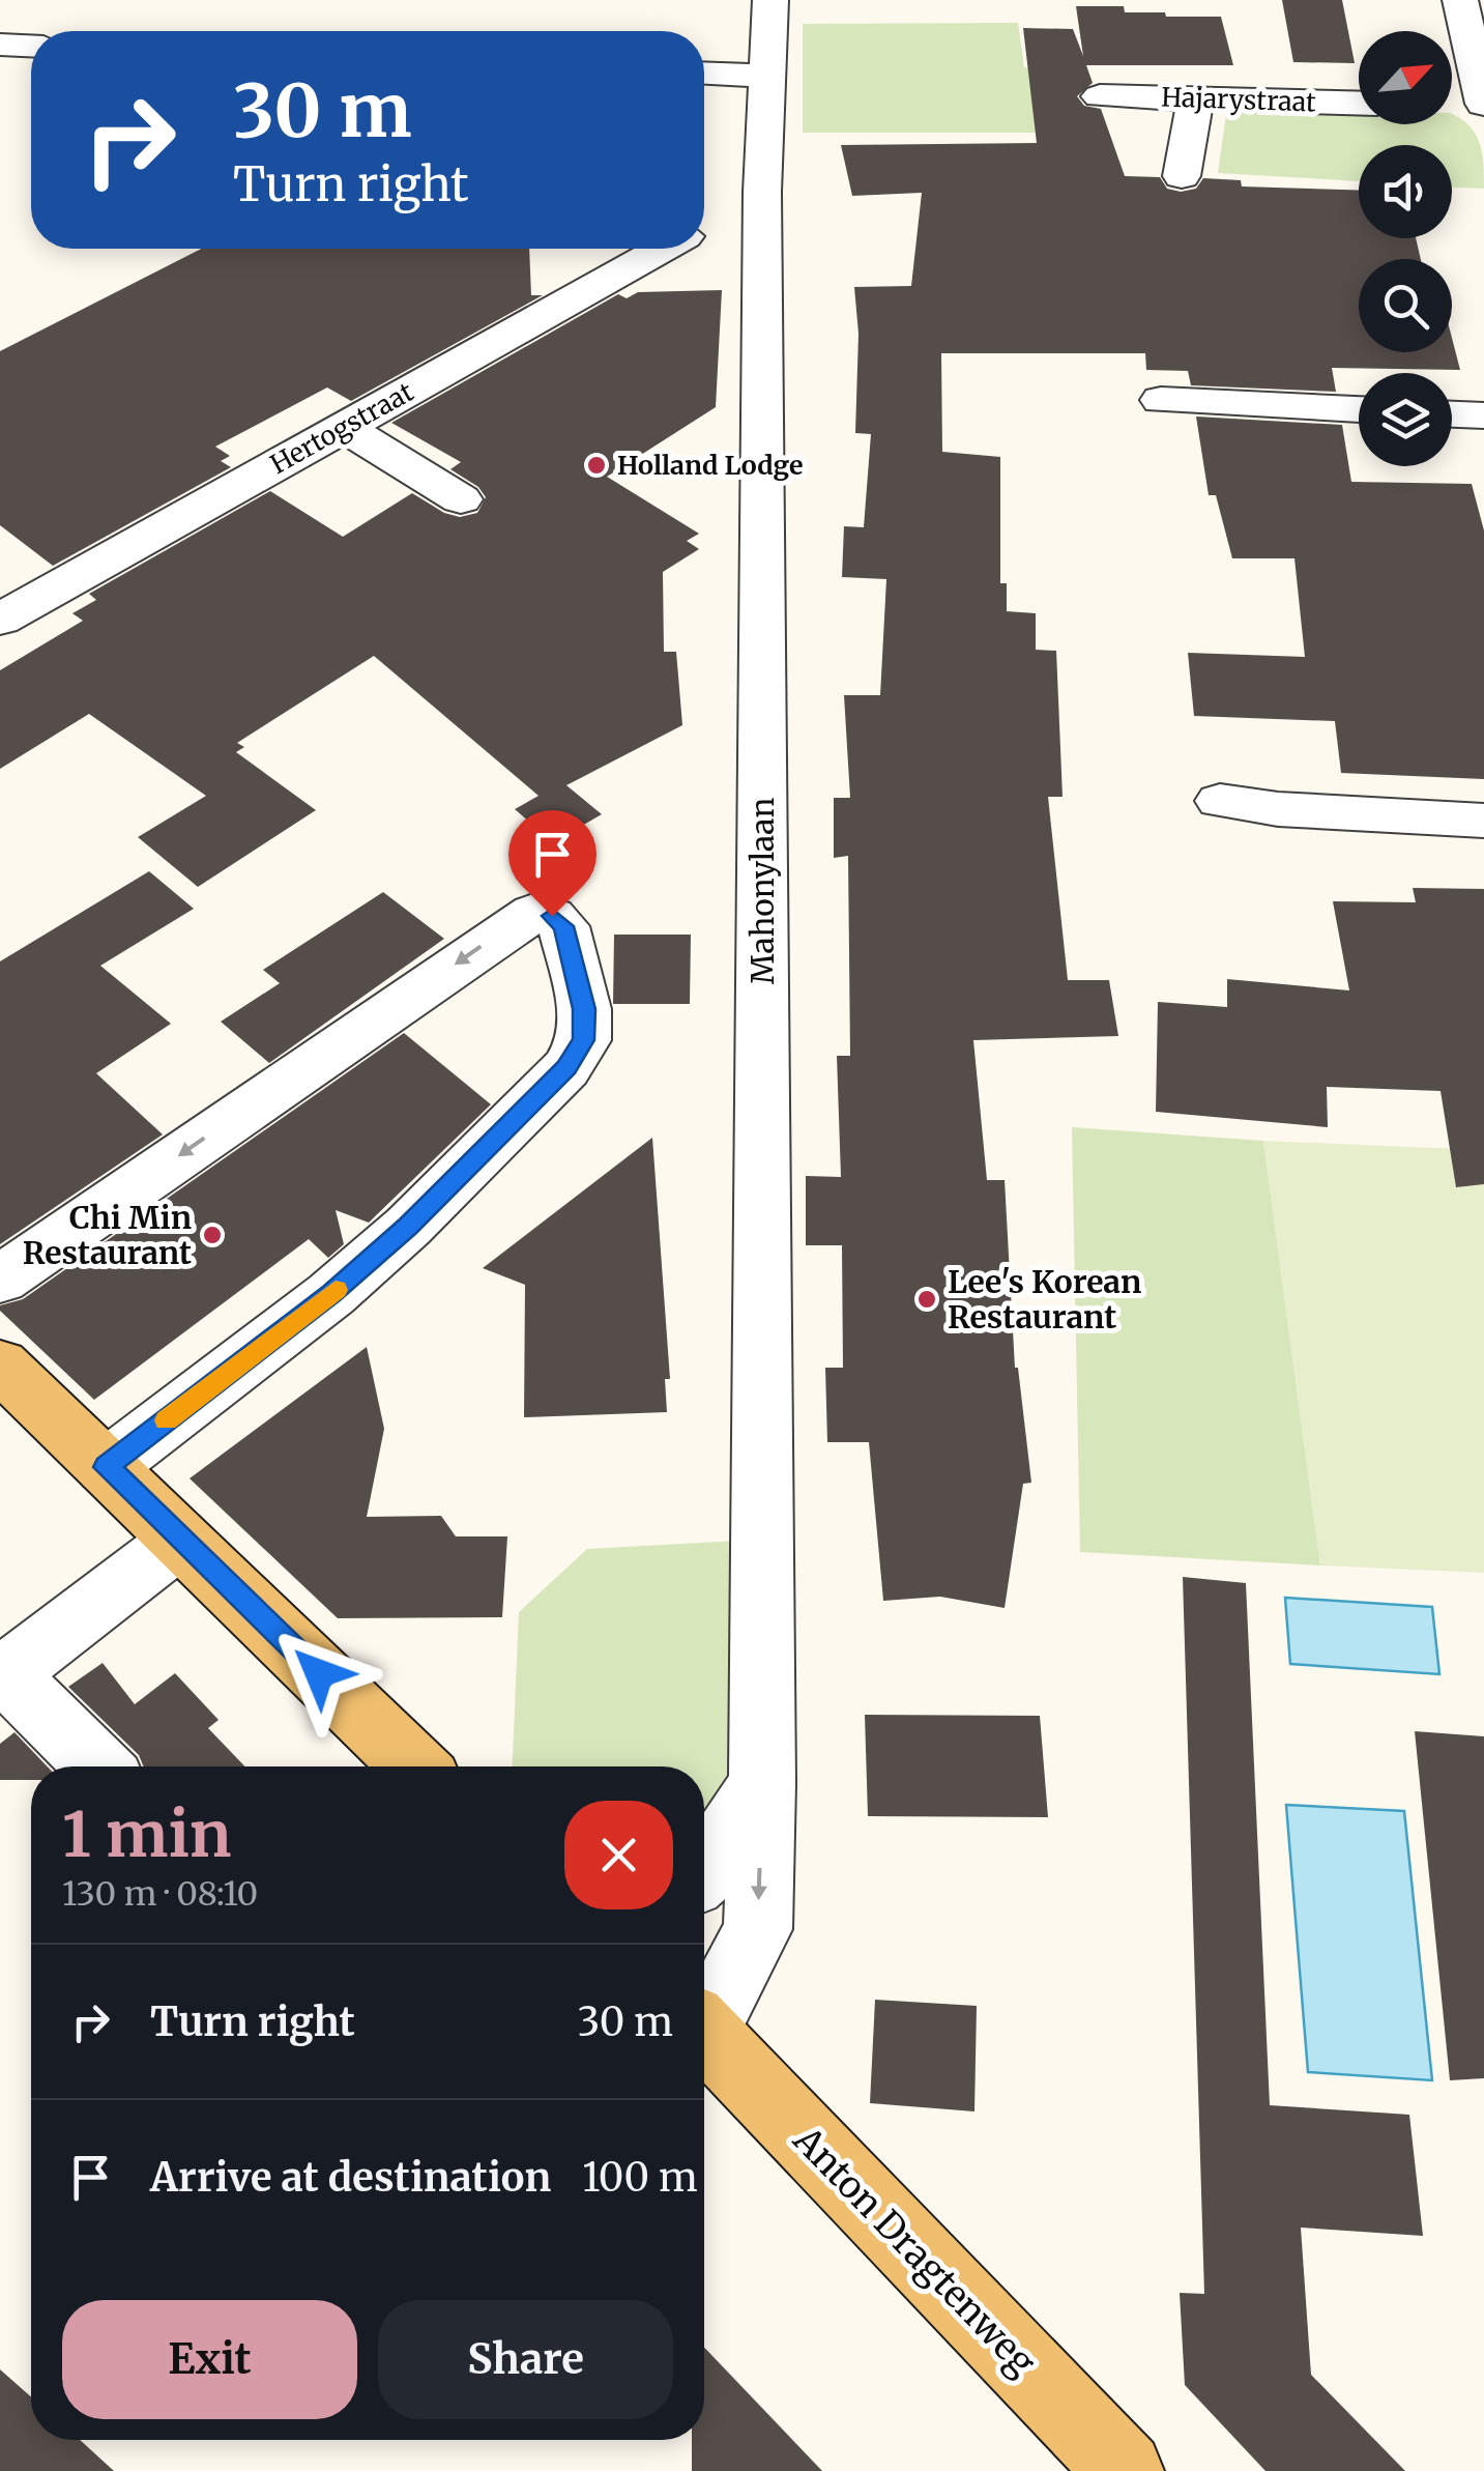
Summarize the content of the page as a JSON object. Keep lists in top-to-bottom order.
{
  "streets": {
    "main road": ["Anton Dragtenweg"],
    "street": ["Hajarystraat", "Hertogstraat", "Mahonylaan"]
  },
  "places": ["Holland Lodge", "Chi Min Restaurant", "Lee's Korean Restaurant"],
  "north": "top right",
  "page": {
    "turn": ["30 m", "Turn right"],
    "heading": ["1 min", "130 m · 08:10"],
    "list": [
      {
        "name": "Turn right",
        "value": "30 m"
      },
      {
        "name": "Arrive at destination",
        "value": "100 m"
      }
    ],
    "buttons": ["Exit", "Share"]
  }
}
